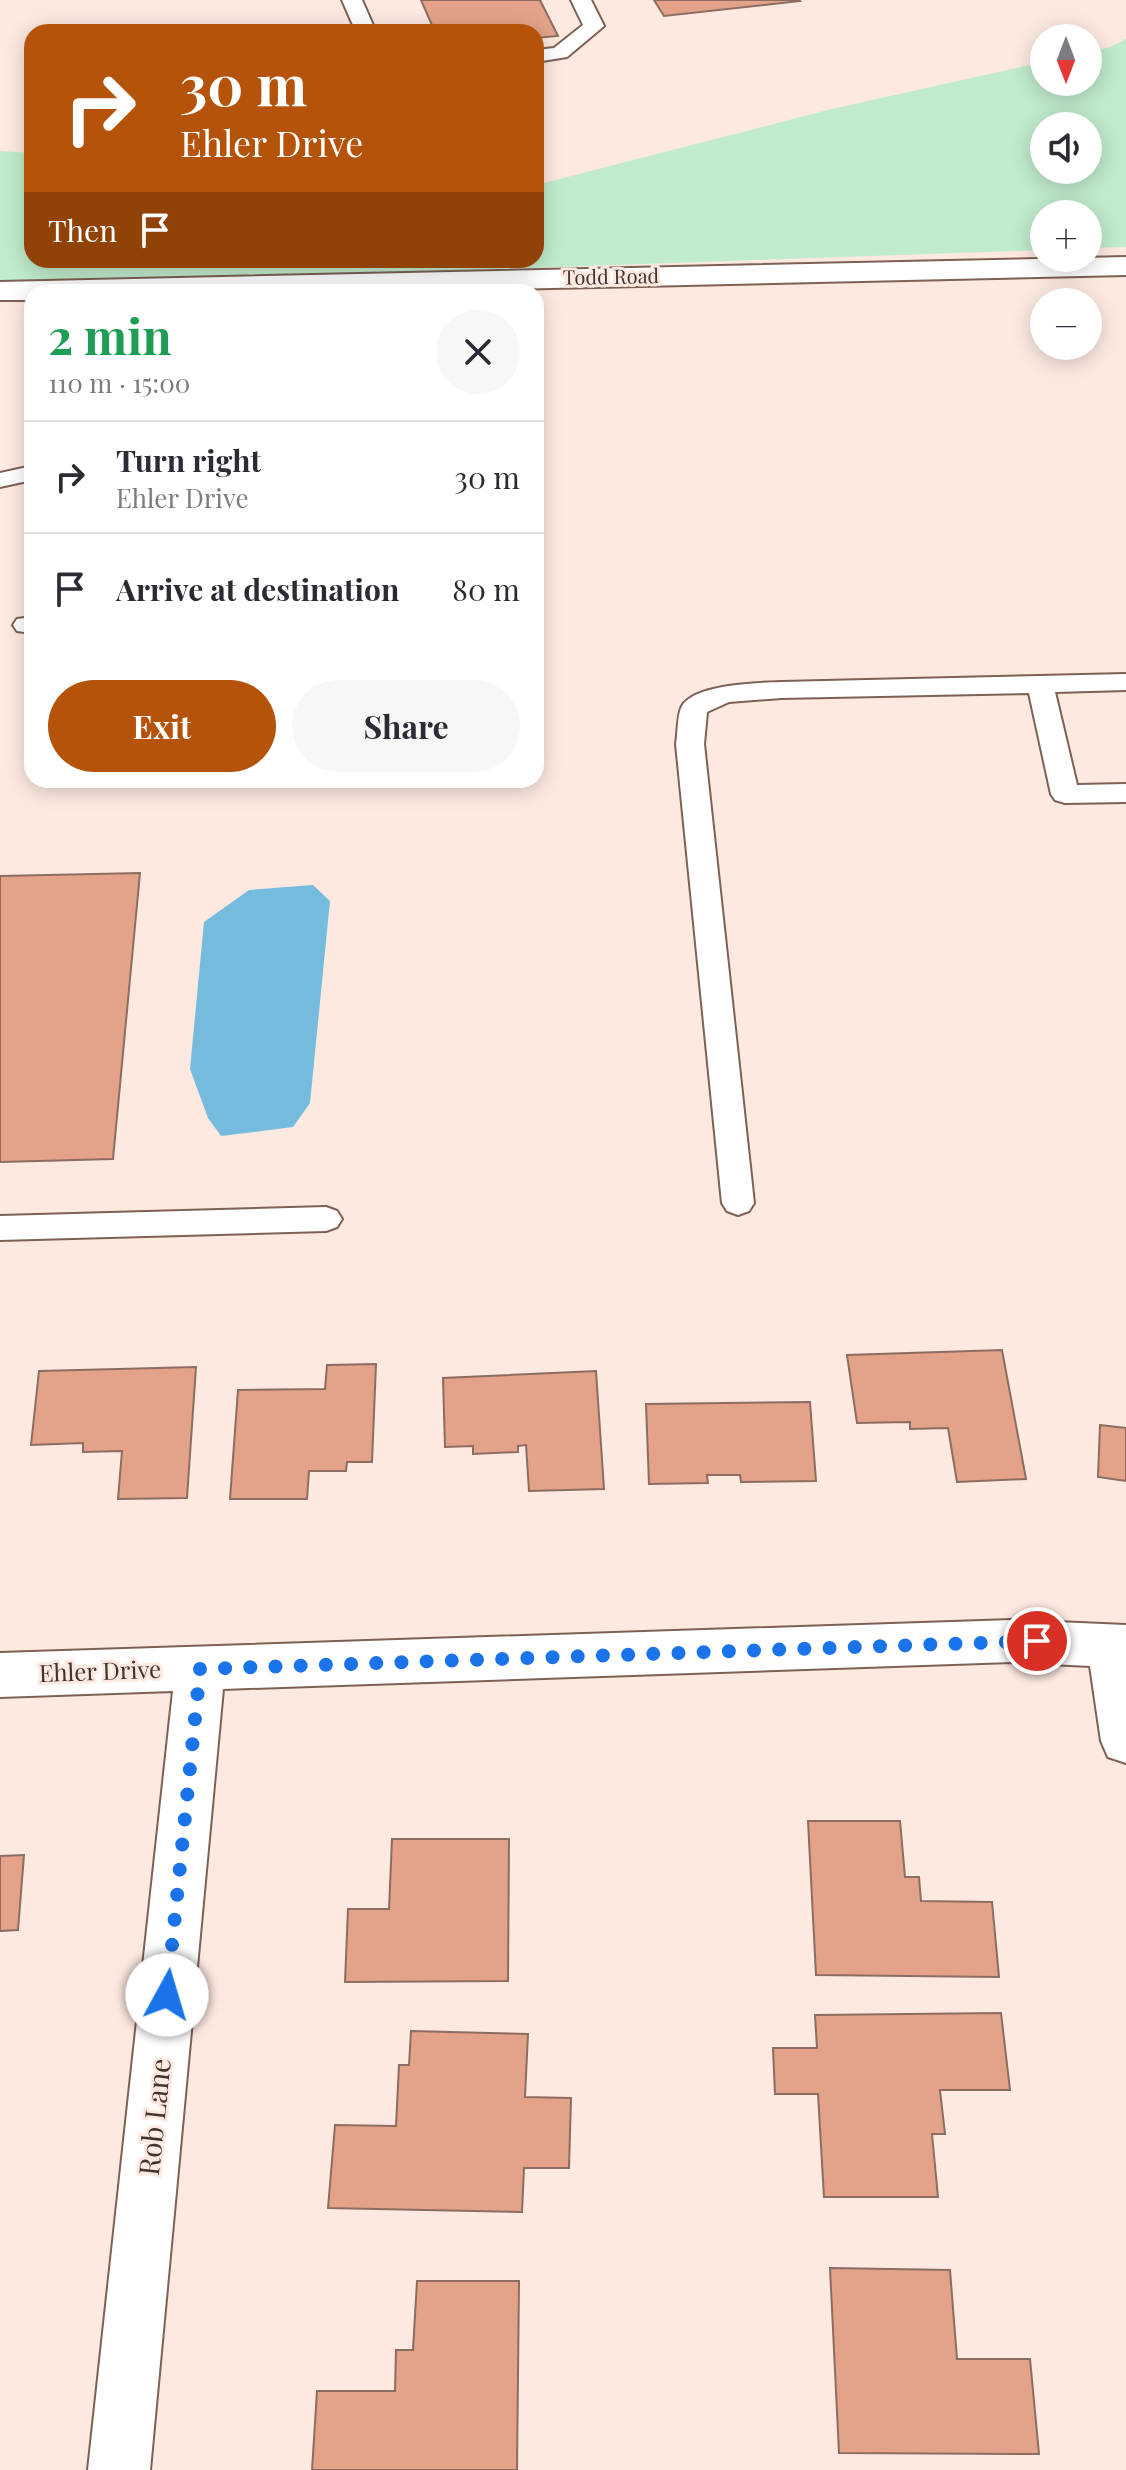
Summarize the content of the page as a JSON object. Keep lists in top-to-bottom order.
{
  "streets": {
    "street": ["Todd Road", "Ehler Drive", "Rob Lane"]
  },
  "crossings": [
    ["Ehler Drive", "Rob Lane"]
  ],
  "north": "bottom",
  "page": {
    "map_buttons": ["+", "−"],
    "turn": ["30 m", "Ehler Drive"],
    "then": "Then",
    "heading": ["2 min", "110 m · 15:00"],
    "list": [
      {
        "name": "Turn right",
        "note": "Ehler Drive",
        "value": "30 m"
      },
      {
        "name": "Arrive at destination",
        "value": "80 m"
      }
    ],
    "buttons": ["Exit", "Share"]
  }
}
